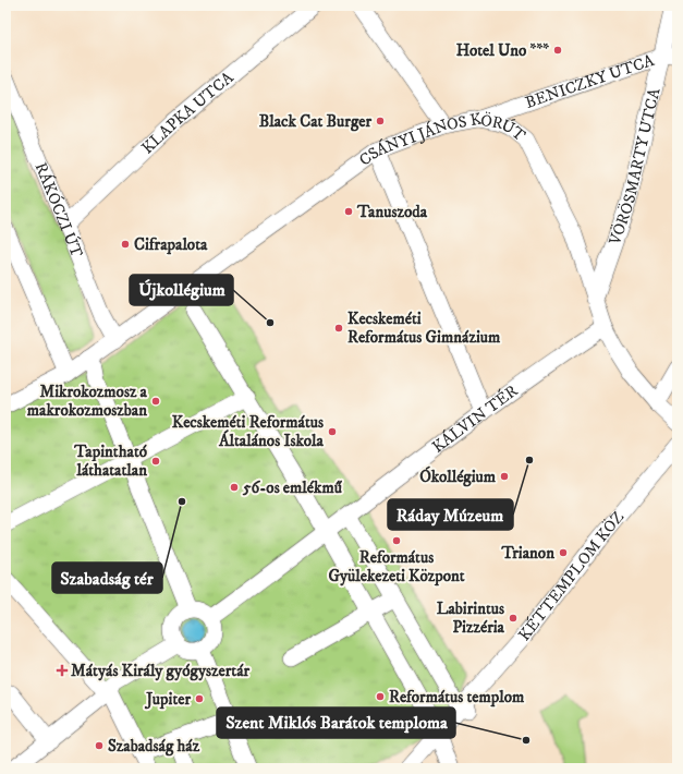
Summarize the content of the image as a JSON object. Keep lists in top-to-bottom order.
{
  "streets": {
    "street": [
      "BENICZKY UTCA",
      "KLAPKA UTCA",
      "CSÁNYI JÁNOS KÖRÚT",
      "VÖRÖSMARTY UTCA",
      "RÁKÓCZI ÚT",
      "KÁLVIN TÉR",
      "KÉTTEMPLOM KÖZ"
    ]
  },
  "crossings": [
    ["BENICZKY UTCA", "CSÁNYI JÁNOS KÖRÚT"],
    ["BENICZKY UTCA", "VÖRÖSMARTY UTCA"],
    ["KLAPKA UTCA", "RÁKÓCZI ÚT"],
    ["CSÁNYI JÁNOS KÖRÚT", "VÖRÖSMARTY UTCA"],
    ["CSÁNYI JÁNOS KÖRÚT", "RÁKÓCZI ÚT"],
    ["CSÁNYI JÁNOS KÖRÚT", "KÁLVIN TÉR"]
  ],
  "places": {
    "other": [
      "Hotel Uno ***",
      "Black Cat Burger",
      "Tanuszoda",
      "Cifrapalota",
      "Újkollégium",
      "Kecskeméti Református Gimnázium",
      "Mikrokozmosz a makrokozmoszban",
      "Kecskeméti Református Általános Iskola",
      "Ráday Múzeum",
      "Tapintható láthatatlan",
      "Ókollégium",
      "56-os emlékmű",
      "Szabadság tér",
      "Református Gyülekezeti Központ",
      "Trianon",
      "Labirintus Pizzéria",
      "Református templom",
      "Jupiter",
      "Szent Miklós Barátok temploma",
      "Szabadság ház"
    ],
    "health": ["Mátyás Király gyógyszertár"]
  }
}
